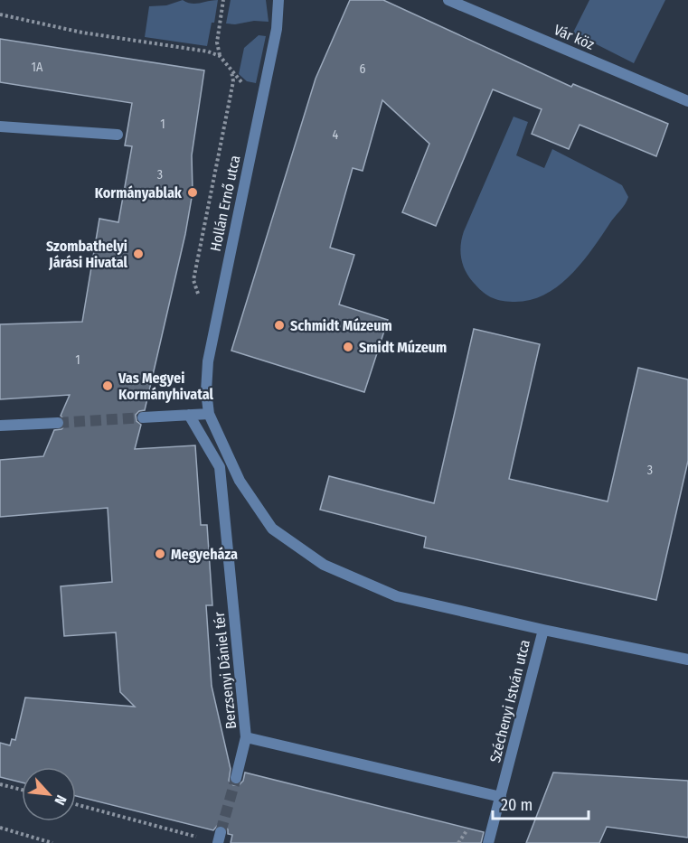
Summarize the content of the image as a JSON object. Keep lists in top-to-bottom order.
{
  "streets": {
    "street": [
      "Vár köz",
      "Hollán Ernő utca",
      "Berzsenyi Dániel tér",
      "Széchenyi István utca"
    ]
  },
  "crossings": [
    ["Berzsenyi Dániel tér", "Széchenyi István utca"]
  ],
  "places": [
    "Kormányablak",
    "Szombathelyi Járási Hivatal",
    "Schmidt Múzeum",
    "Smidt Múzeum",
    "Vas Megyei Kormányhivatal",
    "Megyeháza"
  ],
  "house_numbers": [
    "1A",
    "6",
    "1",
    "4",
    "3",
    "1",
    "3"
  ],
  "scale_bar": "20 m",
  "north": "bottom right"
}
